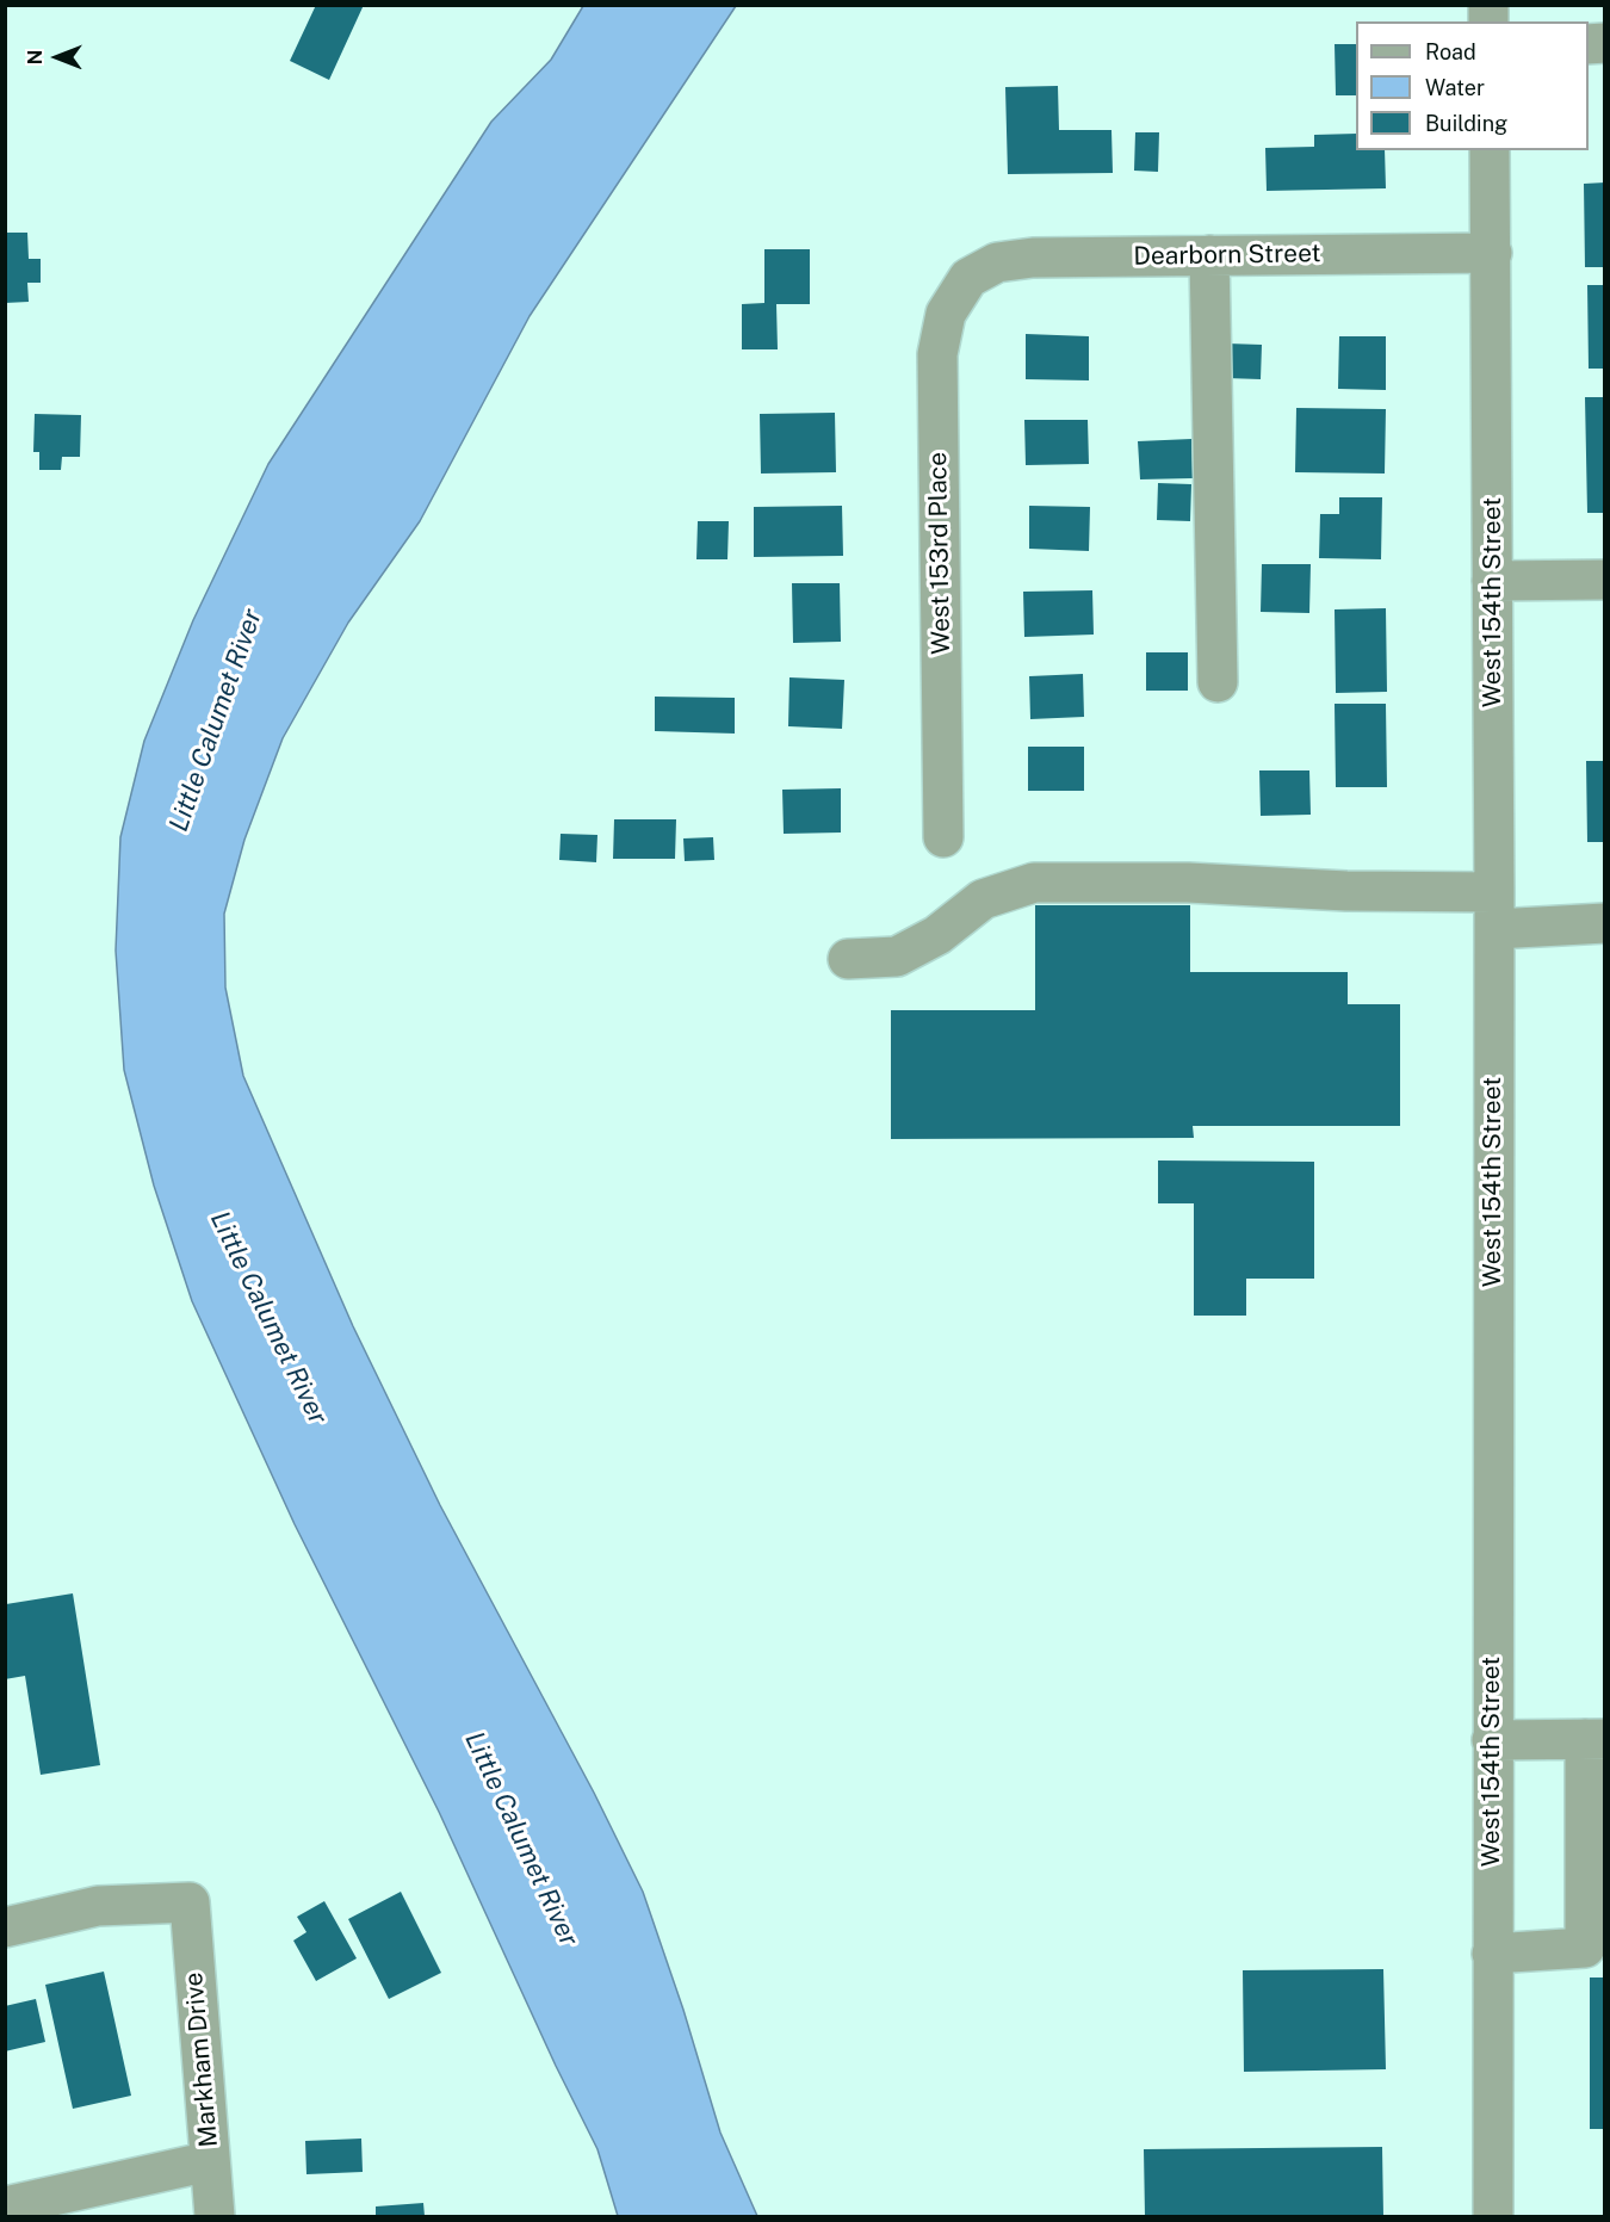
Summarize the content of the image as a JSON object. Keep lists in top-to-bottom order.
{
  "streets": {
    "street": [
      "Dearborn Street",
      "West 153rd Place",
      "West 154th Street",
      "Markham Drive"
    ]
  },
  "crossings": [
    ["Dearborn Street", "West 153rd Place"],
    ["Dearborn Street", "West 154th Street"]
  ],
  "water": ["Little Calumet River"],
  "legend": ["Road", "Water", "Building"],
  "north": "left"
}
